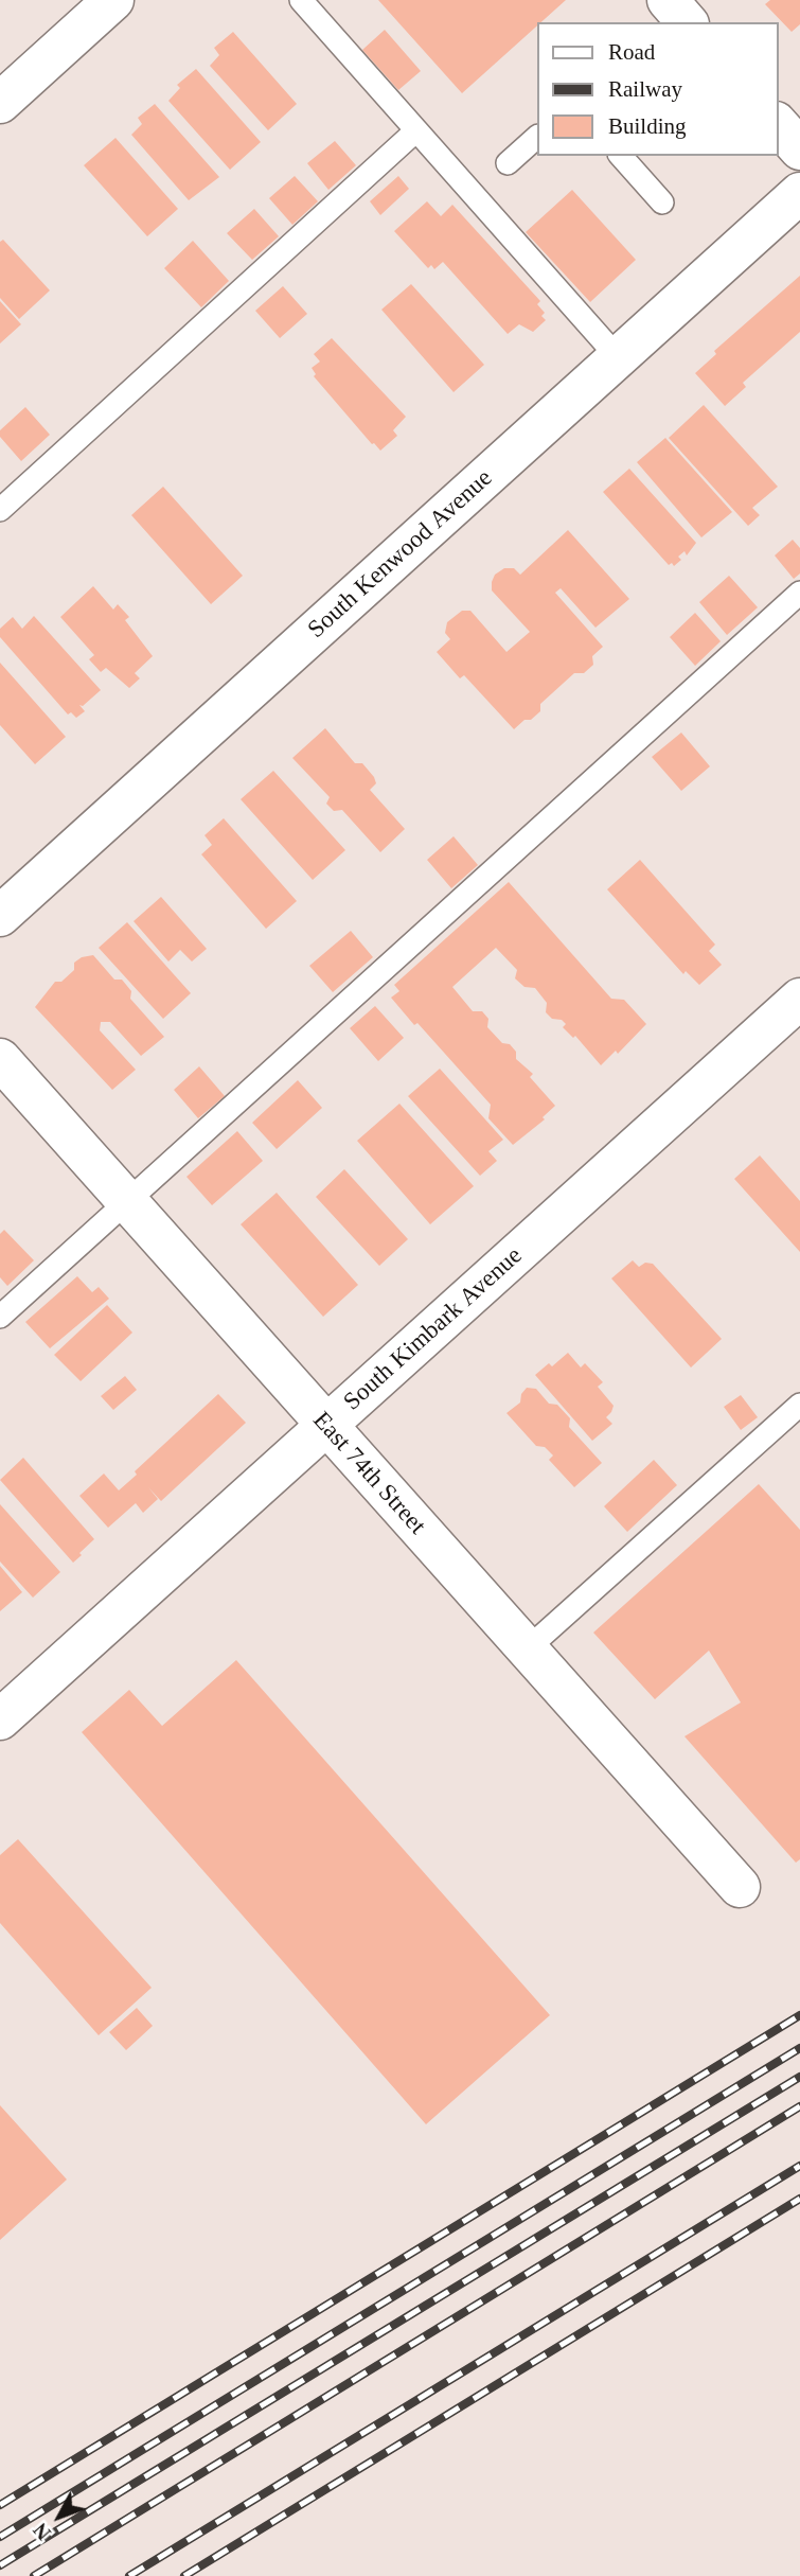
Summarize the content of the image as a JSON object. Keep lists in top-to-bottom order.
{
  "streets": {
    "street": ["South Kenwood Avenue", "South Kimbark Avenue", "East 74th Street"]
  },
  "crossings": [
    ["South Kimbark Avenue", "East 74th Street"]
  ],
  "legend": ["Road", "Railway", "Building"],
  "north": "bottom left"
}
